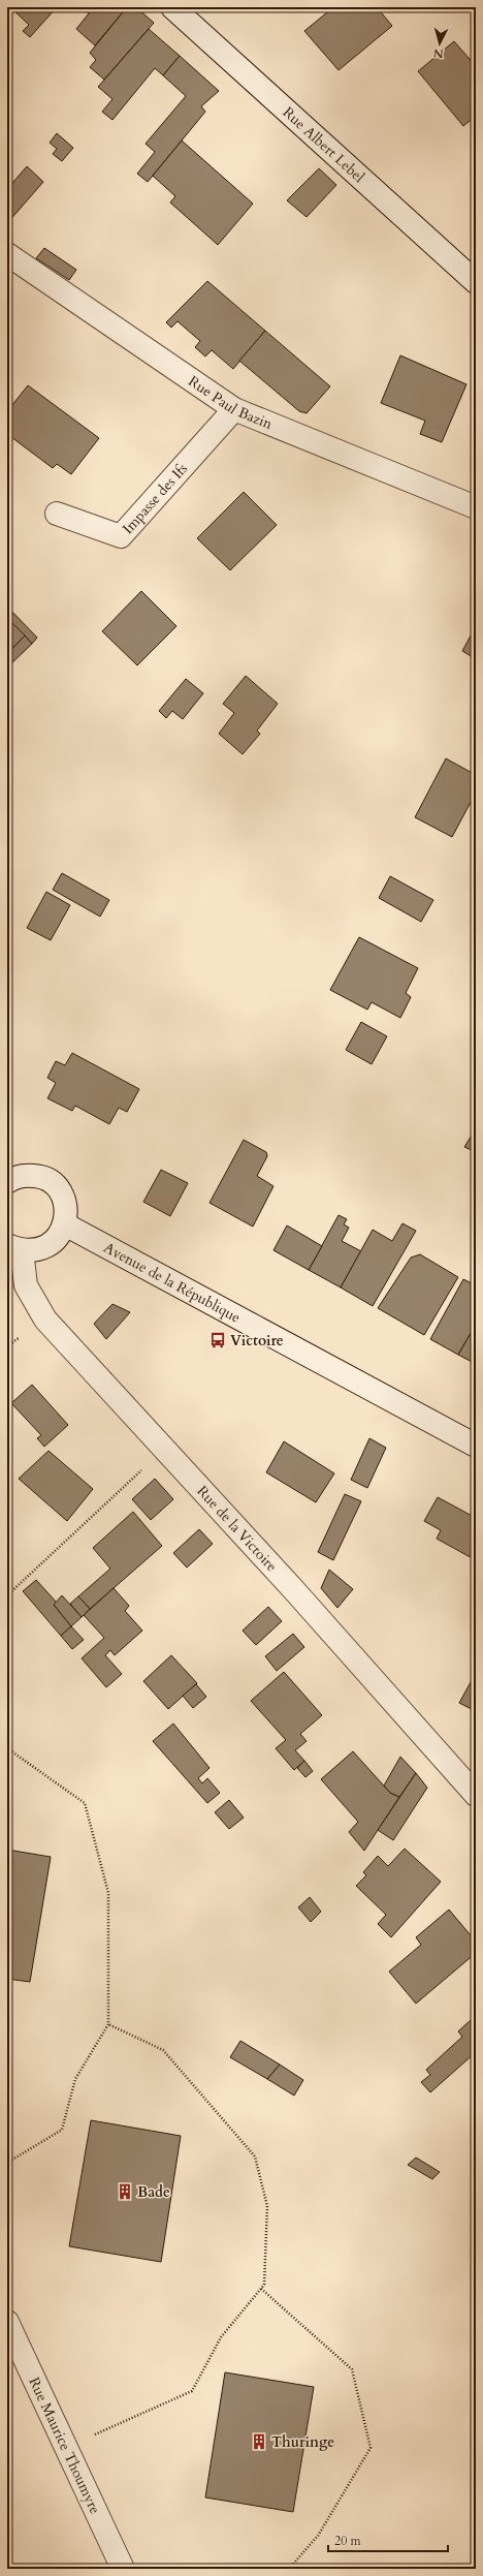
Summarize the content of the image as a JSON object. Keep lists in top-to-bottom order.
{
  "streets": {
    "street": [
      "Rue Albert Lebel",
      "Rue Paul Bazin",
      "Impasse des Ifs",
      "Avenue de la République",
      "Rue de la Victoire",
      "Rue Maurice Thoumyre"
    ]
  },
  "crossings": [
    ["Rue Paul Bazin", "Impasse des Ifs"]
  ],
  "places": {
    "bus stop": ["Victoire"],
    "building": ["Bade", "Thuringe"]
  },
  "scale_bar": "20 m",
  "north": "bottom"
}
